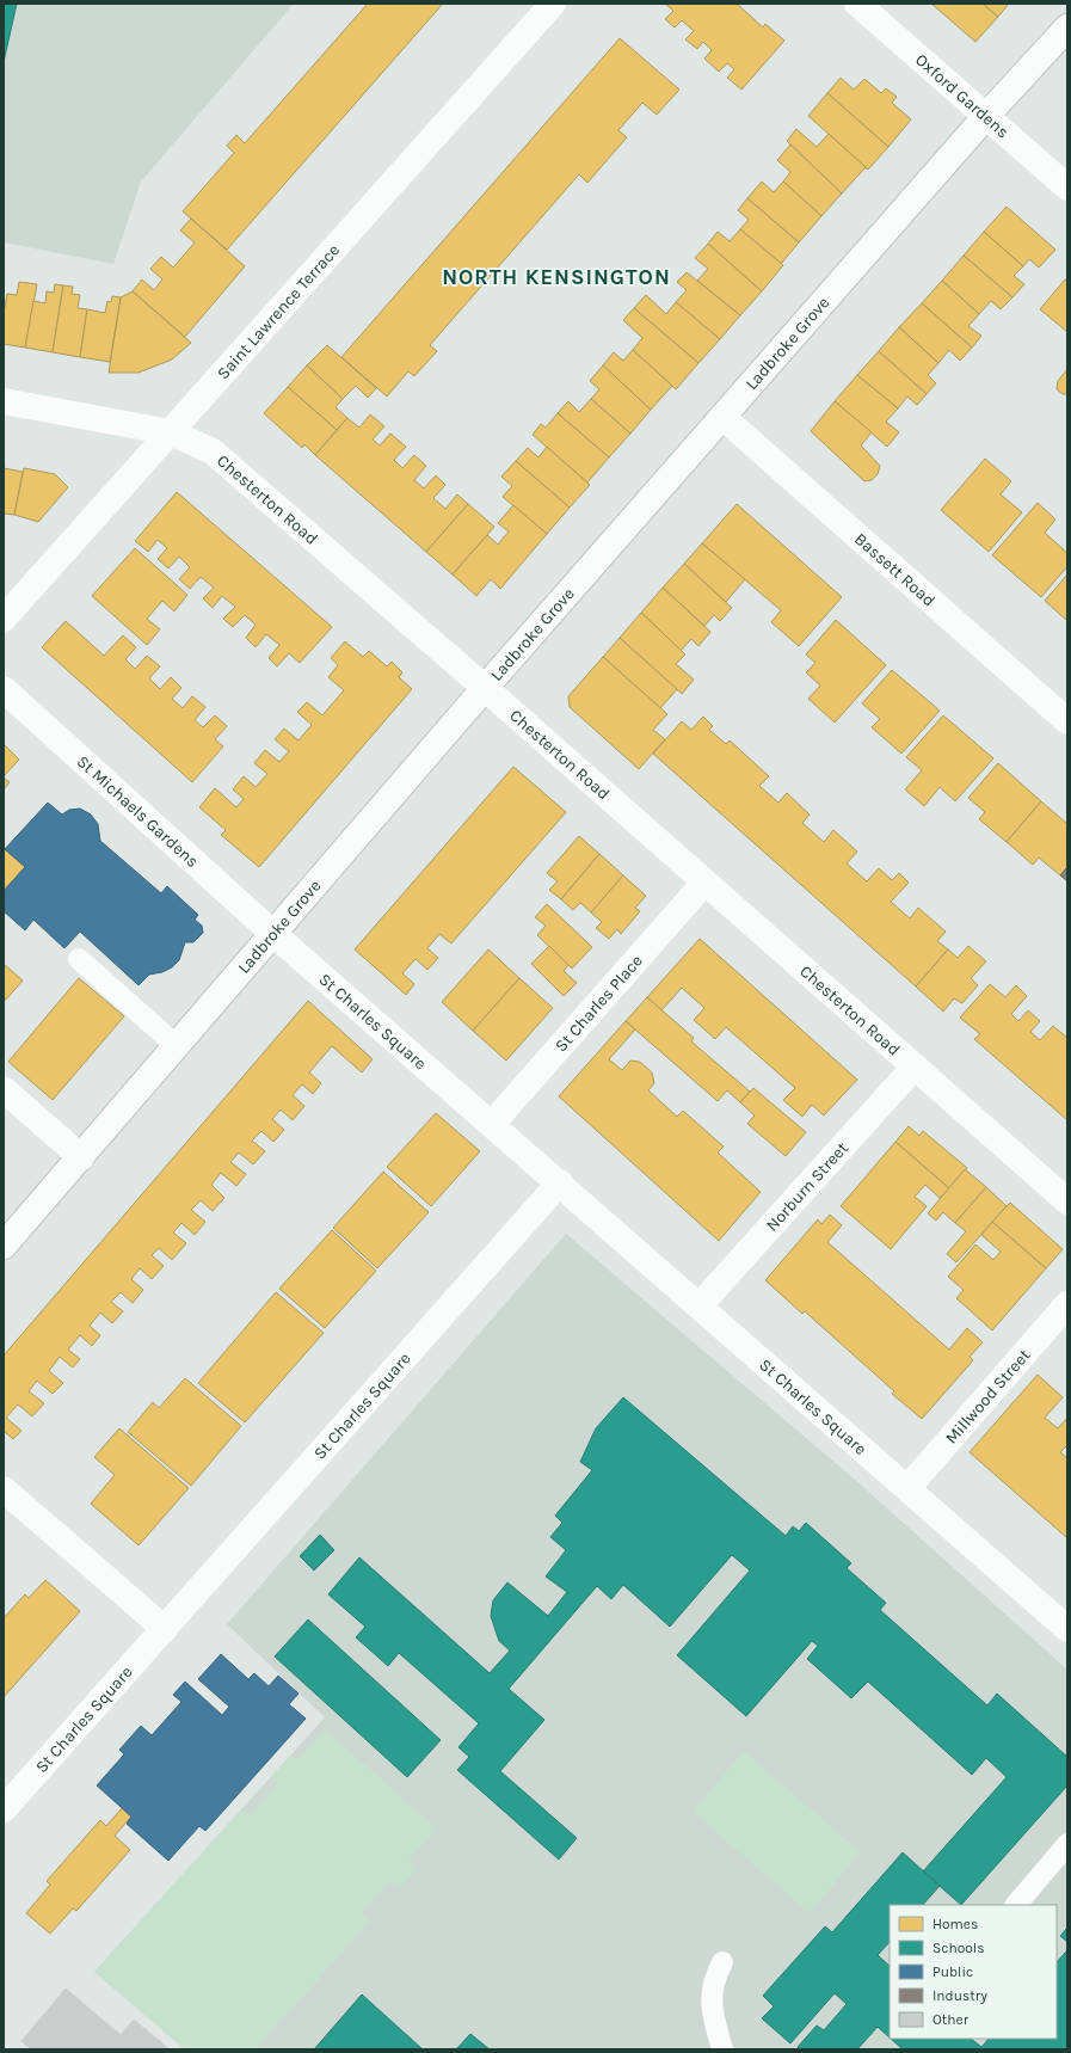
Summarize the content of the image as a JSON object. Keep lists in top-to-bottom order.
{
  "streets": {
    "street": [
      "Oxford Gardens",
      "Saint Lawrence Terrace",
      "Ladbroke Grove",
      "Chesterton Road",
      "Bassett Road",
      "St Michaels Gardens",
      "St Charles Place",
      "St Charles Square",
      "Norburn Street",
      "Millwood Street"
    ]
  },
  "crossings": [
    ["Oxford Gardens", "Ladbroke Grove"],
    ["Saint Lawrence Terrace", "Chesterton Road"],
    ["Ladbroke Grove", "Chesterton Road"],
    ["Ladbroke Grove", "Bassett Road"],
    ["Ladbroke Grove", "St Michaels Gardens"],
    ["Ladbroke Grove", "St Charles Square"],
    ["Chesterton Road", "St Charles Place"],
    ["Chesterton Road", "Norburn Street"],
    ["St Michaels Gardens", "St Charles Square"],
    ["St Charles Place", "St Charles Square"],
    ["St Charles Square", "Norburn Street"],
    ["St Charles Square", "Millwood Street"]
  ],
  "districts": ["NORTH KENSINGTON"],
  "legend": [
    "Homes",
    "Schools",
    "Public",
    "Industry",
    "Other"
  ]
}
